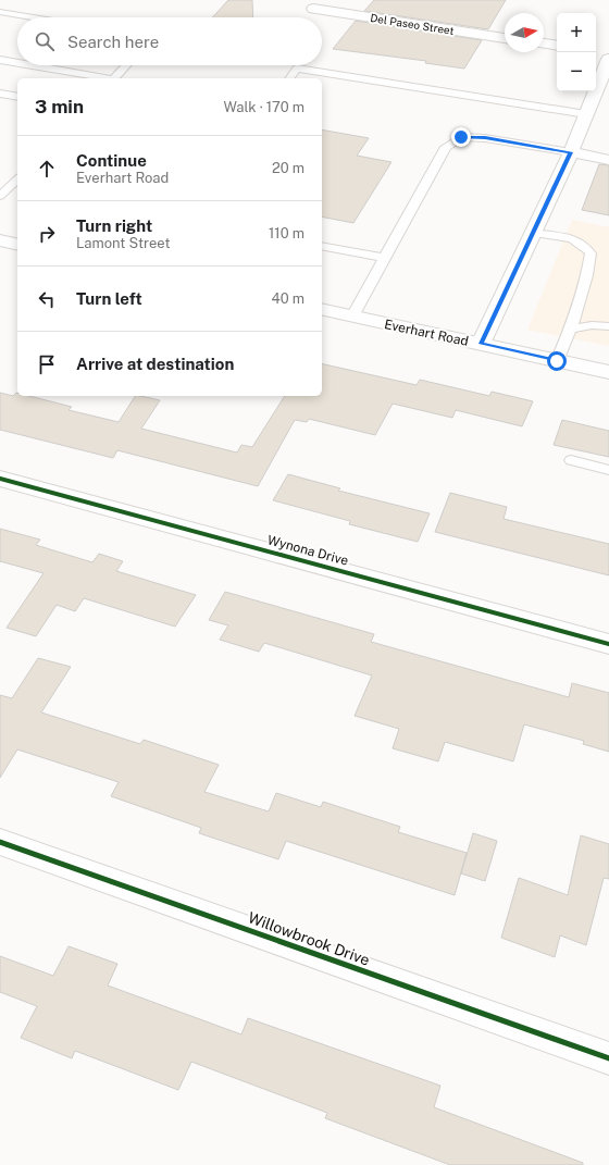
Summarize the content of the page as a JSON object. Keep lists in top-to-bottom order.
{
  "streets": {
    "street": [
      "Del Paseo Street",
      "Everhart Road",
      "Wynona Drive",
      "Willowbrook Drive"
    ]
  },
  "north": "right",
  "page": {
    "map_buttons": ["+", "−"],
    "search": "Search here",
    "heading": ["3 min", "Walk · 170 m"],
    "list": [
      ["Continue", "Everhart Road", "20 m"],
      ["Turn right", "Lamont Street", "110 m"],
      ["Turn left", "40 m"],
      "Arrive at destination"
    ]
  }
}
